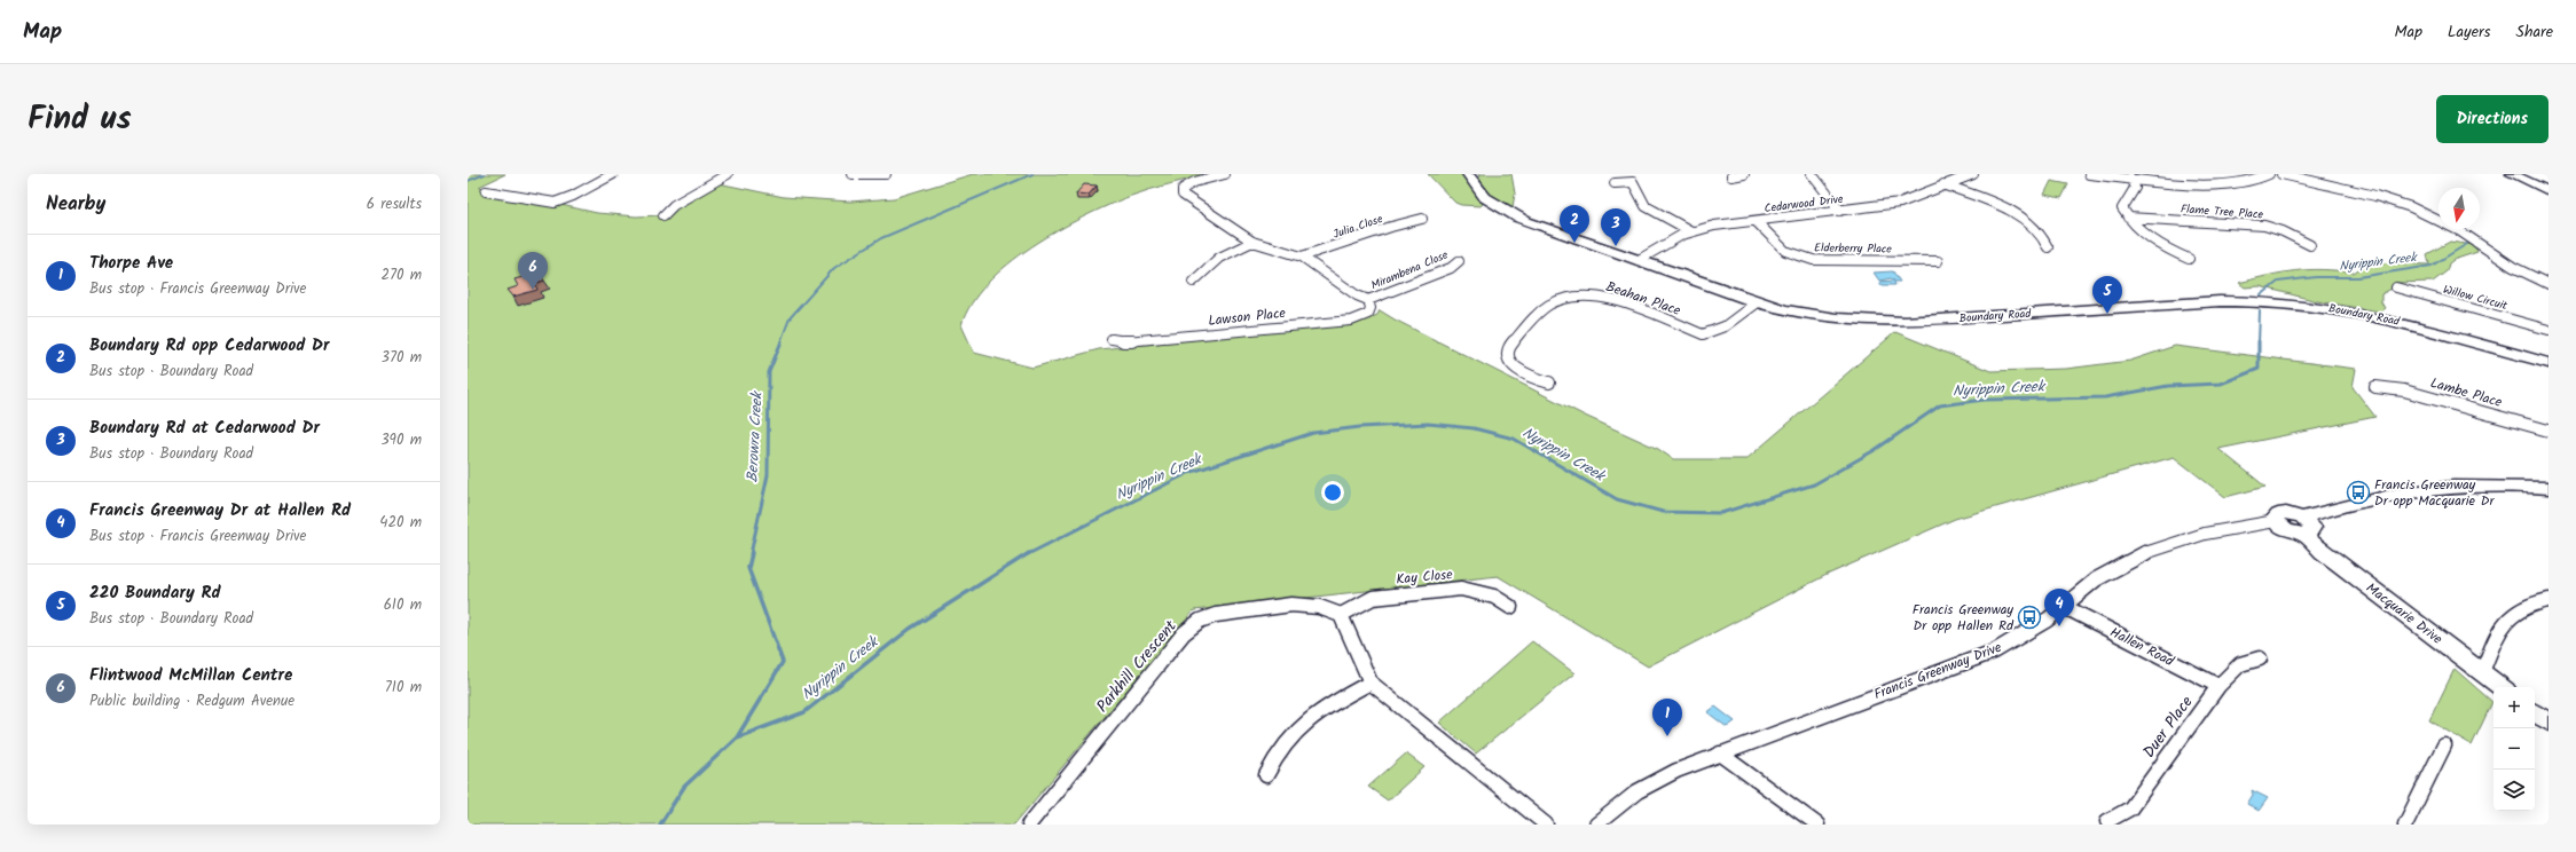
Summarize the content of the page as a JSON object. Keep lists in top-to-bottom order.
{
  "streets": {
    "main road": ["Boundary Road", "Macquarie Drive"],
    "street": [
      "Cedarwood Drive",
      "Flame Tree Place",
      "Julia Close",
      "Elderberry Place",
      "Mirambena Close",
      "Willow Circuit",
      "Beahan Place",
      "Lawson Place",
      "Lambe Place",
      "Kay Close",
      "Hallen Road",
      "Parkhill Crescent",
      "Francis Greenway Drive",
      "Duer Place"
    ]
  },
  "crossings": [
    ["Cedarwood Drive", "Elderberry Place"],
    ["Cedarwood Drive", "Boundary Road"],
    ["Mirambena Close", "Lawson Place"],
    ["Beahan Place", "Boundary Road"],
    ["Kay Close", "Parkhill Crescent"],
    ["Hallen Road", "Francis Greenway Drive"],
    ["Hallen Road", "Duer Place"]
  ],
  "water": ["Nyrippin Creek", "Berowra Creek"],
  "places": {
    "bus stop": ["Francis Greenway Dr opp Macquarie Dr", "Francis Greenway Dr opp Hallen Rd"]
  },
  "north": "bottom",
  "page": {
    "header": "Map",
    "nav": ["Map", "Layers", "Share"],
    "title": "Find us",
    "buttons": "Directions",
    "heading": ["Nearby", "6 results"],
    "pins": [
      "2",
      "3",
      "6",
      "5",
      "4",
      "1"
    ],
    "list": [
      {
        "mark": "1",
        "name": "Thorpe Ave",
        "note": "Bus stop · Francis Greenway Drive",
        "value": "270 m"
      },
      {
        "mark": "2",
        "name": "Boundary Rd opp Cedarwood Dr",
        "note": "Bus stop · Boundary Road",
        "value": "370 m"
      },
      {
        "mark": "3",
        "name": "Boundary Rd at Cedarwood Dr",
        "note": "Bus stop · Boundary Road",
        "value": "390 m"
      },
      {
        "mark": "4",
        "name": "Francis Greenway Dr at Hallen Rd",
        "note": "Bus stop · Francis Greenway Drive",
        "value": "420 m"
      },
      {
        "mark": "5",
        "name": "220 Boundary Rd",
        "note": "Bus stop · Boundary Road",
        "value": "610 m"
      },
      {
        "mark": "6",
        "name": "Flintwood McMillan Centre",
        "note": "Public building · Redgum Avenue",
        "value": "710 m"
      }
    ],
    "map_buttons": ["+", "−"]
  }
}
